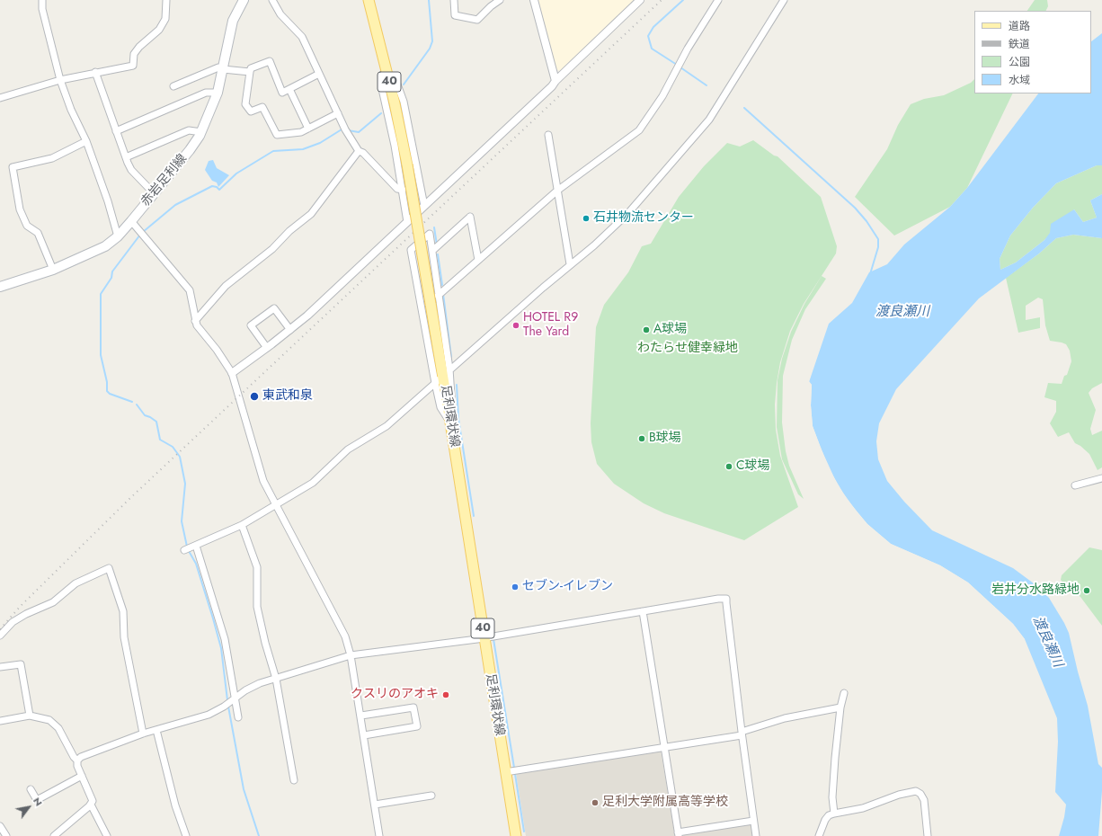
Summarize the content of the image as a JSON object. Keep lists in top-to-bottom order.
{
  "streets": {
    "main road": ["40", "赤岩足利線", "足利環状線"]
  },
  "water": ["渡良瀬川"],
  "parks": ["わたらせ健幸緑地"],
  "places": [
    "石井物流センター",
    "HOTEL R9 The Yard",
    "A球場",
    "東武和泉",
    "B球場",
    "C球場",
    "セブン-イレブン",
    "岩井分水路緑地",
    "クスリのアオキ",
    "足利大学附属高等学校"
  ],
  "legend": [
    "道路",
    "鉄道",
    "公園",
    "水域"
  ],
  "north": "top right"
}
